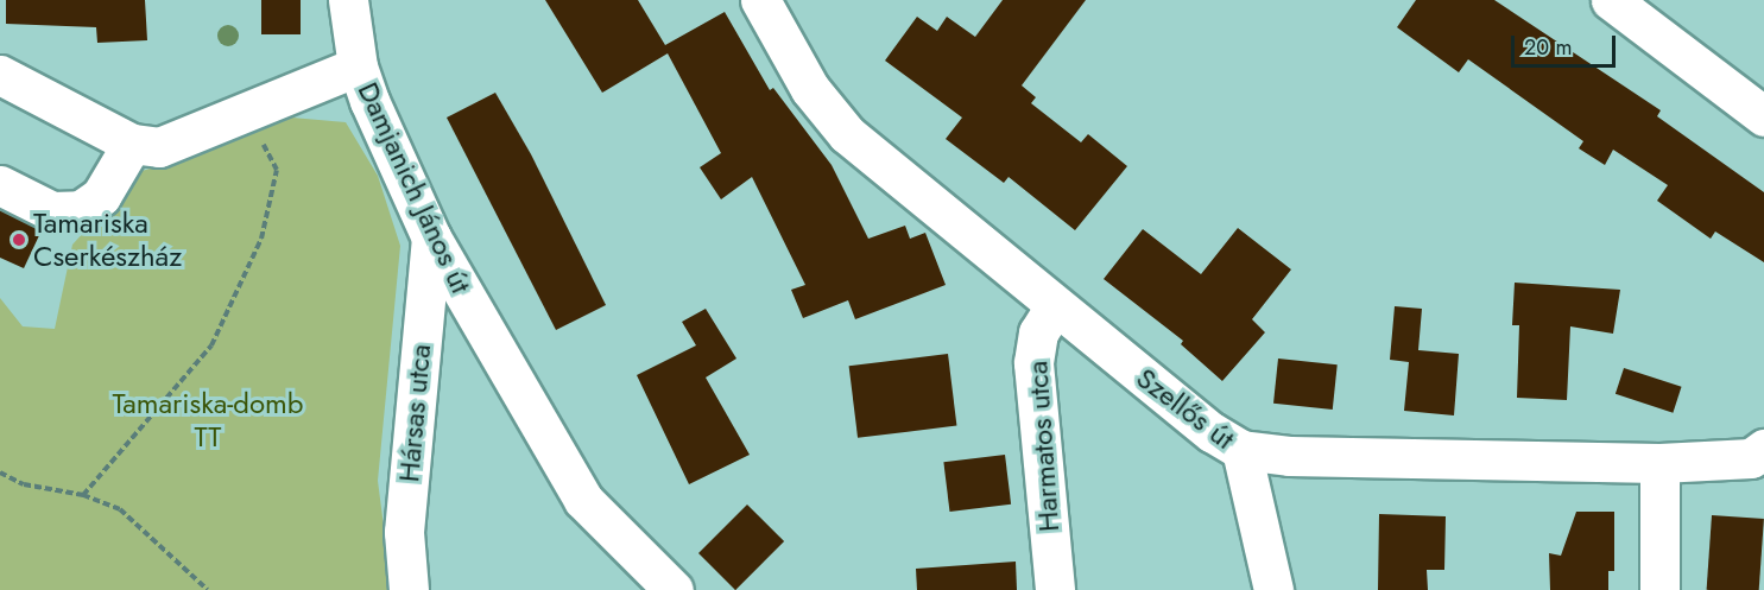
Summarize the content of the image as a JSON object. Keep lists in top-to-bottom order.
{
  "streets": {
    "street": [
      "Damjanich János út",
      "Szellős út",
      "Hársas utca",
      "Harmatos utca"
    ]
  },
  "crossings": [
    ["Damjanich János út", "Hársas utca"],
    ["Szellős út", "Harmatos utca"]
  ],
  "parks": ["Tamariska-domb TT"],
  "places": ["Tamariska Cserkészház"],
  "scale_bar": "20 m"
}
